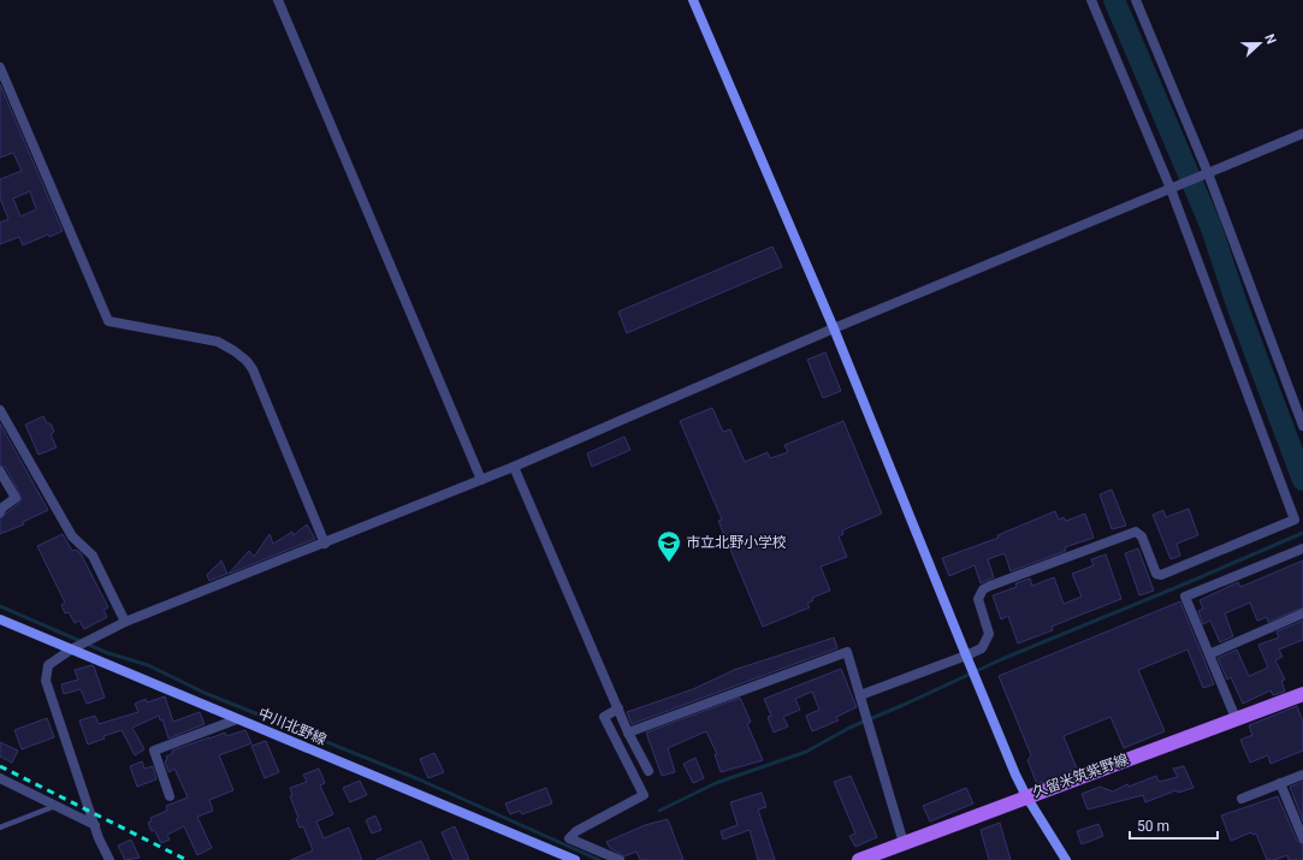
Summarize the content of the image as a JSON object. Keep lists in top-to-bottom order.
{
  "streets": {
    "main road": ["久留米筑紫野線"],
    "street": ["中川北野線"]
  },
  "places": {
    "school or university": ["市立北野小学校"]
  },
  "scale_bar": "50 m",
  "north": "right"
}
